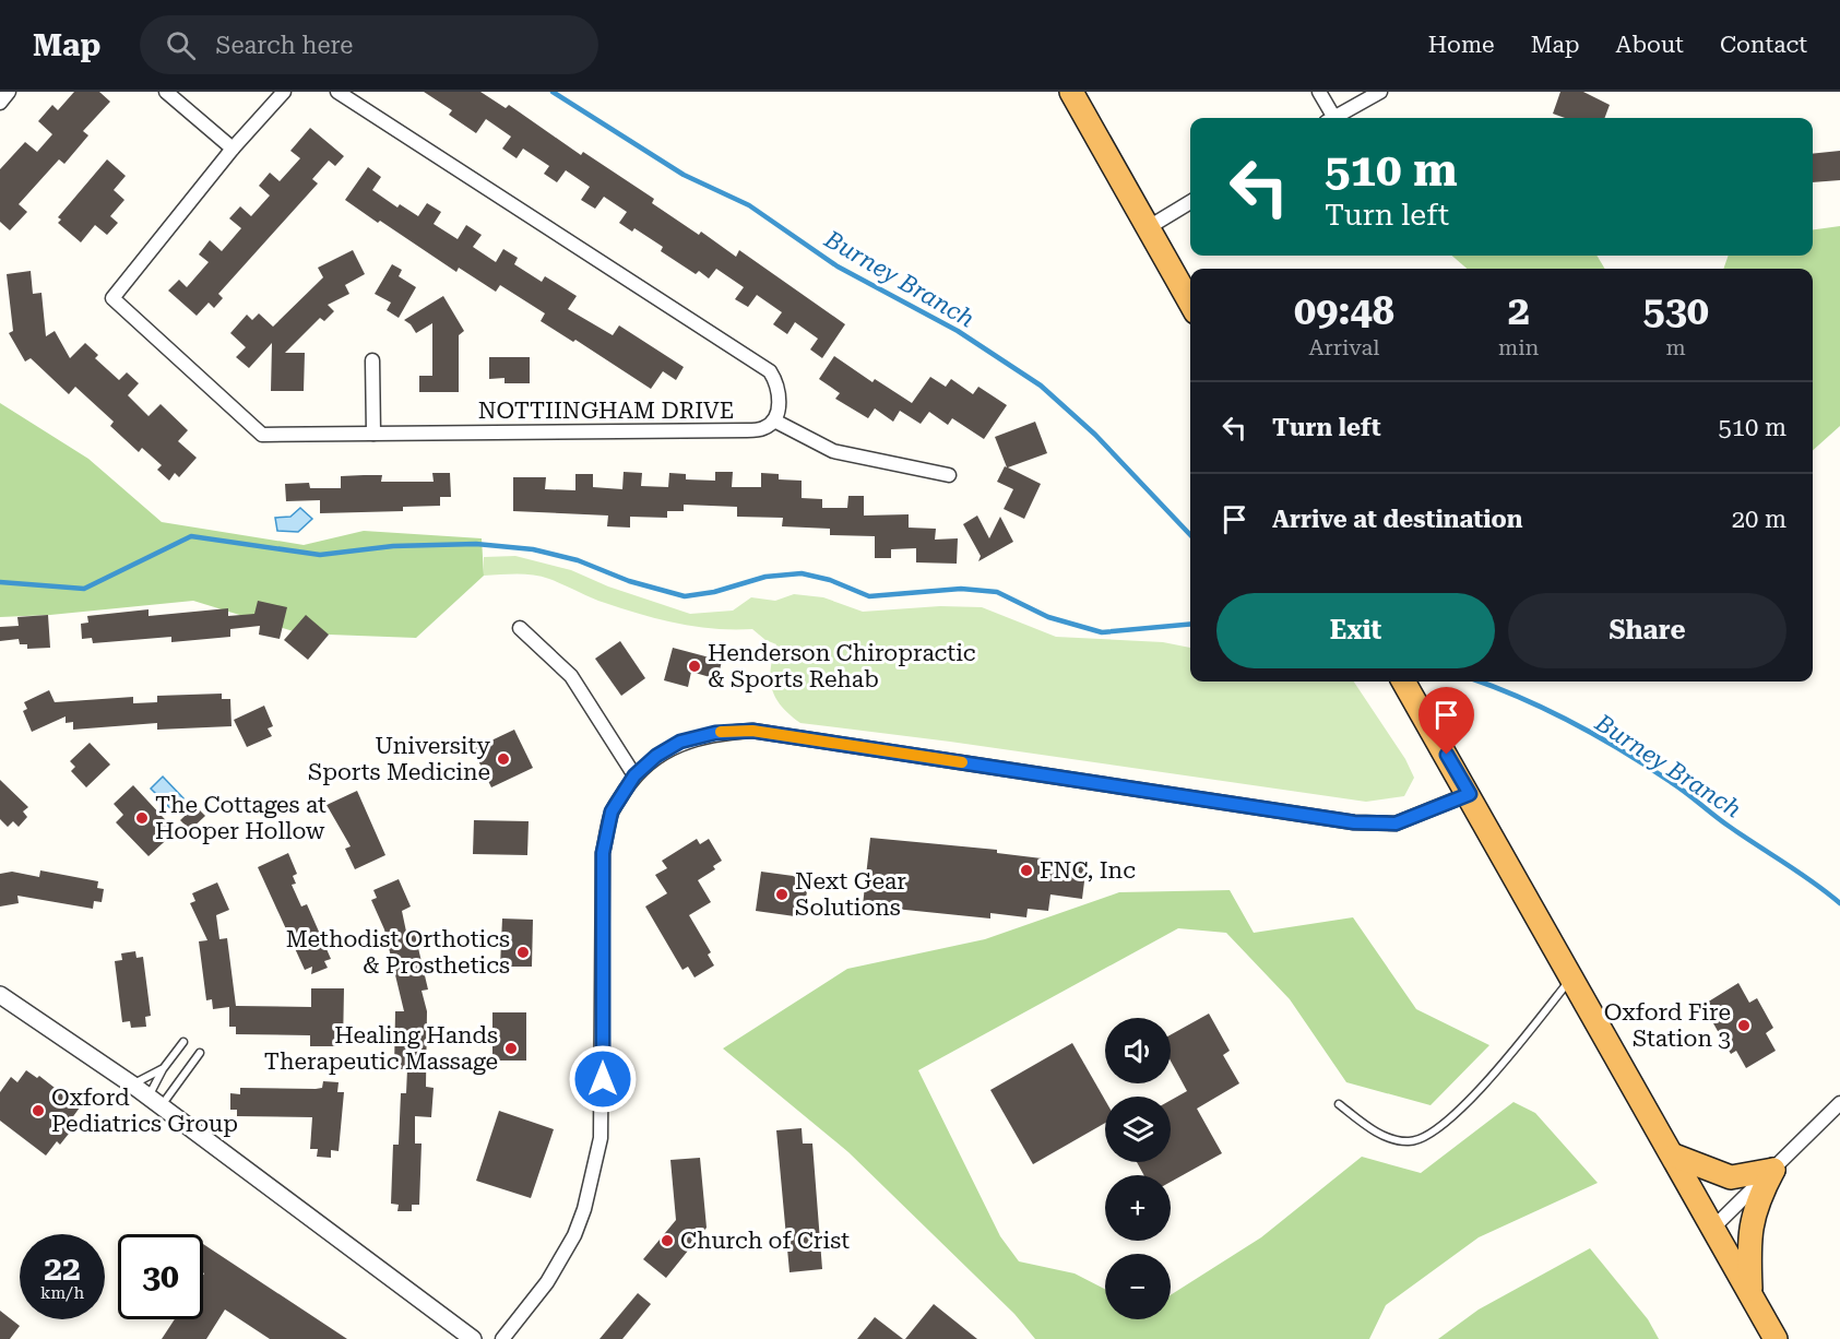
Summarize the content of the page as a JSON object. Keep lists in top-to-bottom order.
{
  "streets": {
    "street": ["NOTTIINGHAM DRIVE"]
  },
  "water": ["Burney Branch"],
  "places": [
    "Henderson Chiropractic & Sports Rehab",
    "University Sports Medicine",
    "The Cottages at Hooper Hollow",
    "FNC, Inc",
    "Next Gear Solutions",
    "Methodist Orthotics & Prosthetics",
    "Oxford Fire Station 3",
    "Healing Hands Therapeutic Massage",
    "Oxford Pediatrics Group",
    "Church of Crist"
  ],
  "page": {
    "header": "Map",
    "search": "Search here",
    "nav": [
      "Home",
      "Map",
      "About",
      "Contact"
    ],
    "turn": ["510 m", "Turn left"],
    "eta": [
      "09:48",
      "Arrival",
      "2",
      "min",
      "530",
      "m"
    ],
    "list": [
      {
        "name": "Turn left",
        "value": "510 m"
      },
      {
        "name": "Arrive at destination",
        "value": "20 m"
      }
    ],
    "buttons": ["Exit", "Share"],
    "map_buttons": ["+", "−"],
    "speed": "22 km/h",
    "limit": "30"
  }
}
